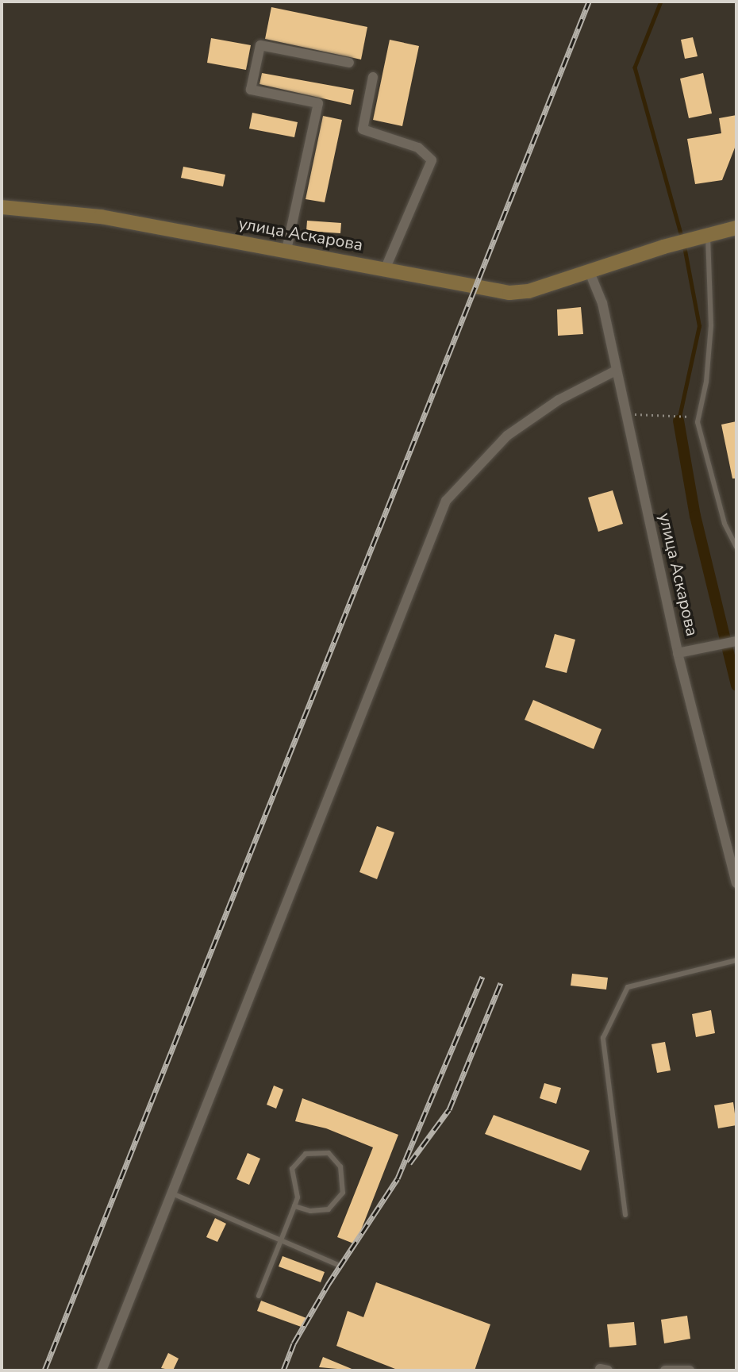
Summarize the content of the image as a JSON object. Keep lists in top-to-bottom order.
{
  "streets": {
    "main road": ["улица Аскарова"]
  }
}
